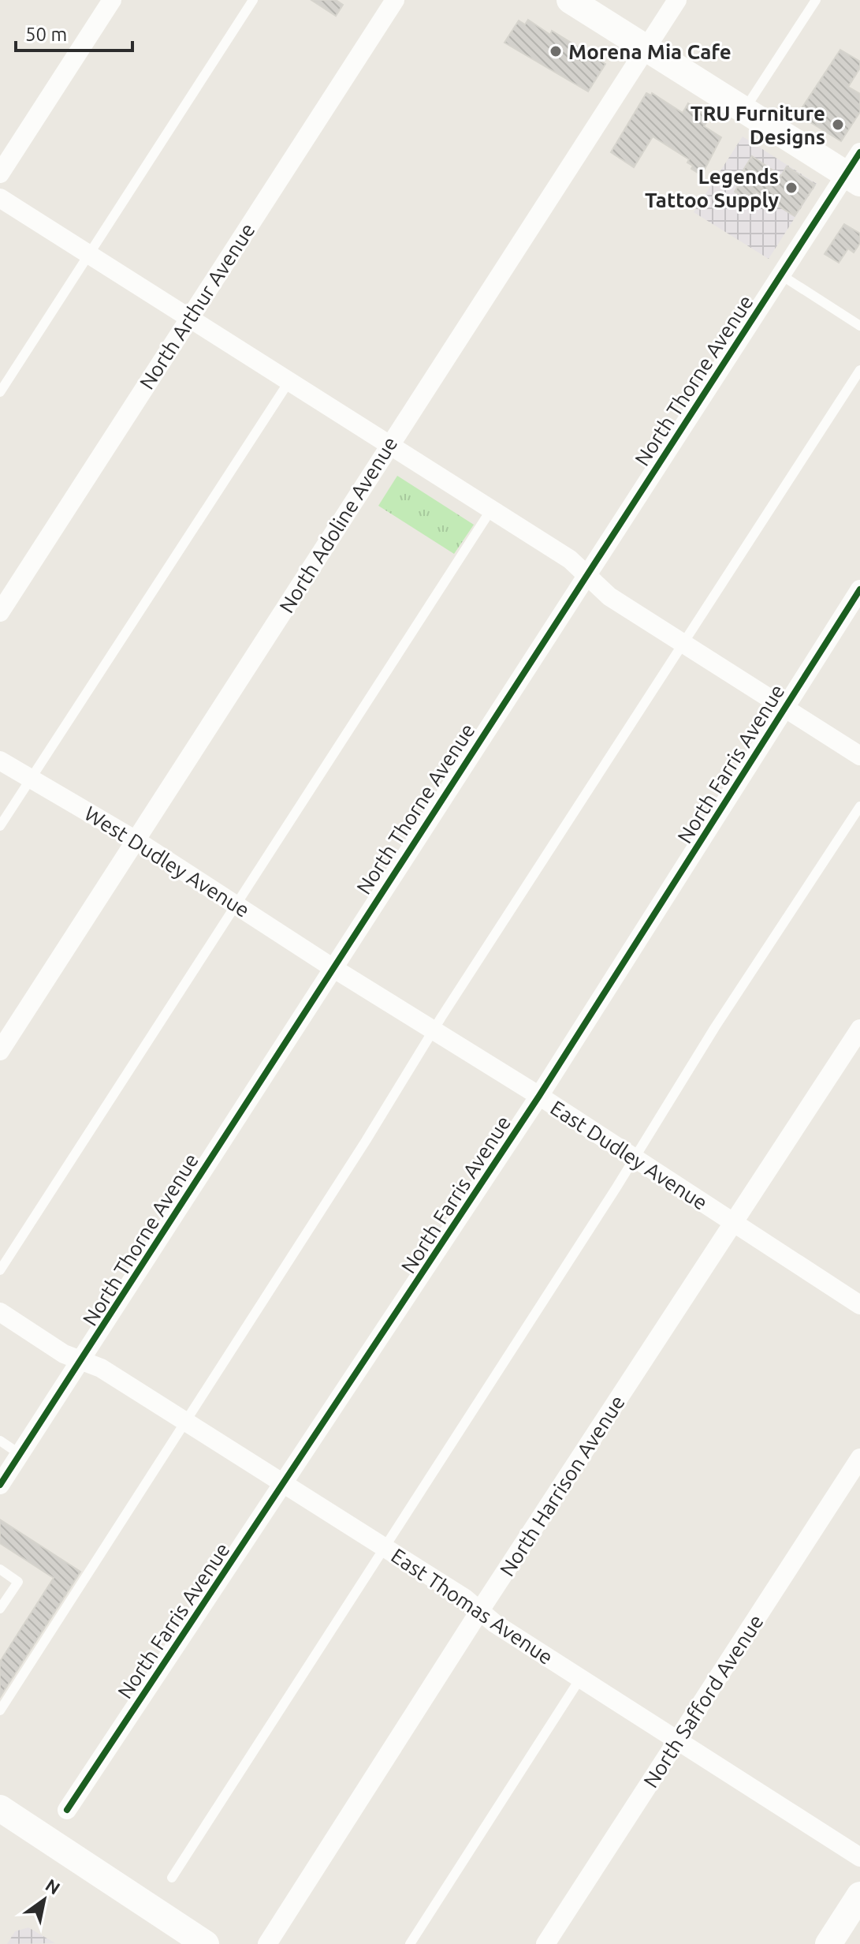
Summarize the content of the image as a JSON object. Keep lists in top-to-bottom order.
{
  "streets": {
    "street": [
      "North Arthur Avenue",
      "North Thorne Avenue",
      "North Adoline Avenue",
      "North Farris Avenue",
      "West Dudley Avenue",
      "East Dudley Avenue",
      "North Harrison Avenue",
      "East Thomas Avenue",
      "North Safford Avenue"
    ]
  },
  "crossings": [
    ["North Thorne Avenue", "West Dudley Avenue"],
    ["North Thorne Avenue", "East Dudley Avenue"],
    ["North Thorne Avenue", "East Thomas Avenue"],
    ["North Adoline Avenue", "West Dudley Avenue"],
    ["North Farris Avenue", "East Dudley Avenue"],
    ["North Farris Avenue", "East Thomas Avenue"],
    ["West Dudley Avenue", "East Dudley Avenue"],
    ["East Dudley Avenue", "North Harrison Avenue"],
    ["North Harrison Avenue", "East Thomas Avenue"],
    ["East Thomas Avenue", "North Safford Avenue"]
  ],
  "places": ["Morena Mia Cafe", "TRU Furniture Designs", "Legends Tattoo Supply"],
  "scale_bar": "50 m",
  "north": "top right"
}
